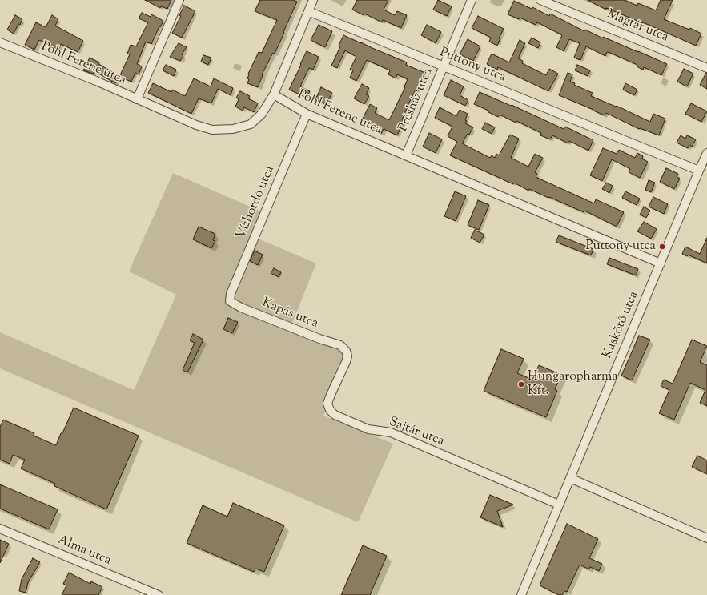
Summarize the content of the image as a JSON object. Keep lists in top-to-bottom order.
{
  "streets": {
    "street": [
      "Magtár utca",
      "Pohl Ferenc utca",
      "Puttony utca",
      "Présház utca",
      "Vízhordó utca",
      "Kapás utca",
      "Kaskötő utca",
      "Sajtár utca",
      "Alma utca"
    ]
  },
  "crossings": [
    ["Pohl Ferenc utca", "Présház utca"],
    ["Pohl Ferenc utca", "Vízhordó utca"],
    ["Pohl Ferenc utca", "Kaskötő utca"],
    ["Puttony utca", "Présház utca"],
    ["Puttony utca", "Kaskötő utca"],
    ["Vízhordó utca", "Kapás utca"],
    ["Kapás utca", "Sajtár utca"],
    ["Kaskötő utca", "Sajtár utca"]
  ],
  "places": ["Puttony utca", "Hungaropharma Kft."]
}
